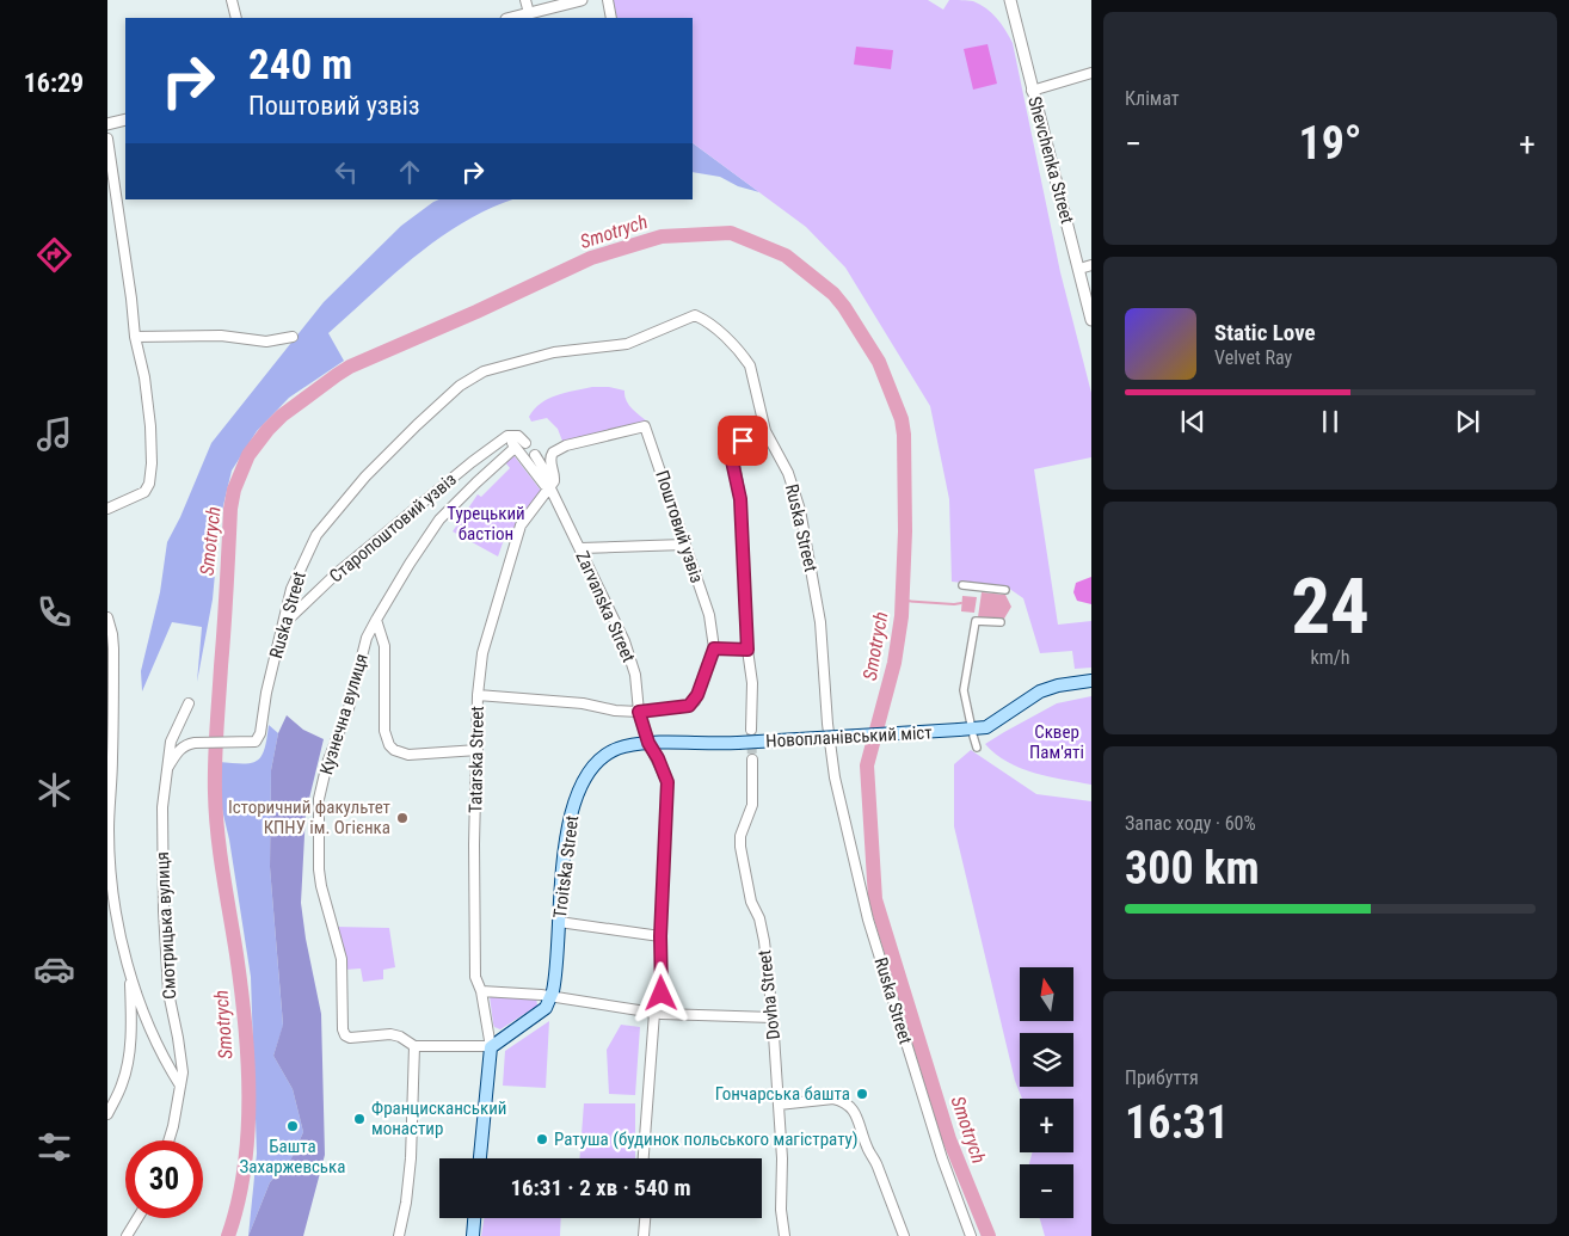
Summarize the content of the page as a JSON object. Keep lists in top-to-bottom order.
{
  "streets": {
    "main road": ["Новопланівський міст", "Troitska Street"],
    "street": [
      "Shevchenka Street",
      "Поштовий узвіз",
      "Старопоштовий узвіз",
      "Ruska Street",
      "Zarvanska Street",
      "Кузнечна вулиця",
      "Tatarska Street",
      "Смотрицька вулиця",
      "Dovha Street"
    ]
  },
  "crossings": [
    ["Поштовий узвіз", "Zarvanska Street"],
    ["Поштовий узвіз", "Tatarska Street"],
    ["Старопоштовий узвіз", "Ruska Street"],
    ["Ruska Street", "Смотрицька вулиця"],
    ["Zarvanska Street", "Новопланівський міст"],
    ["Zarvanska Street", "Tatarska Street"],
    ["Zarvanska Street", "Troitska Street"],
    ["Новопланівський міст", "Troitska Street"]
  ],
  "water": ["Smotrych"],
  "parks": ["Турецький бастіон", "Сквер Пам'яті"],
  "places": [
    "Історичний факультет КПНУ ім. Огієнка",
    "Гончарська башта",
    "Францисканський монастир",
    "Башта Захаржевська",
    "Ратуша (будинок польського магістрату)"
  ],
  "north": "top",
  "page": {
    "tabs": "16:29",
    "tile": [
      "Клімат",
      ["24", "km/h"],
      ["Запас ходу · 60%", "300 km"],
      ["Прибуття", "16:31"]
    ],
    "turn": ["240 m", "Поштовий узвіз"],
    "heat": ["−", "19°", "+"],
    "song": ["Static Love", "Velvet Ray"],
    "map_buttons": ["+", "−"],
    "limit": "30",
    "trip": "16:31 · 2 хв · 540 m"
  }
}
